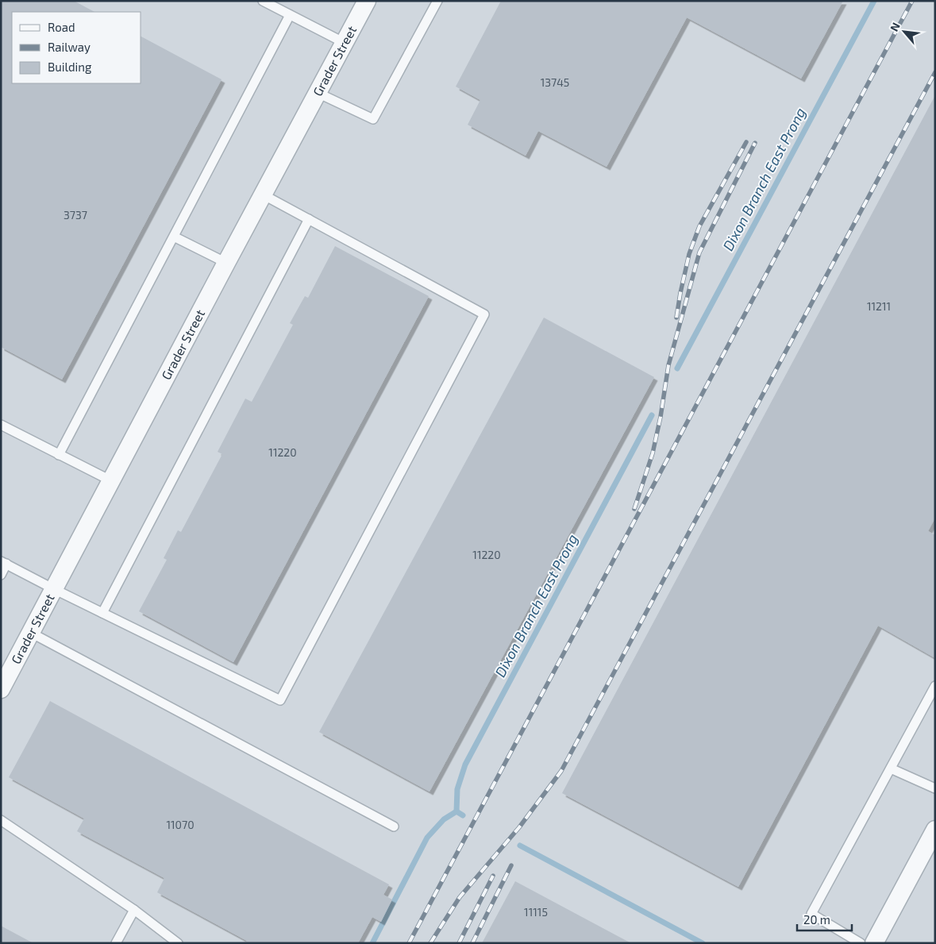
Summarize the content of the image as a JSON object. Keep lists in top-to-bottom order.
{
  "streets": {
    "street": ["Grader Street"]
  },
  "water": ["Dixon Branch East Prong"],
  "house_numbers": [
    "13745",
    "3737",
    "11211",
    "11220",
    "11220",
    "11070",
    "11115"
  ],
  "legend": ["Road", "Railway", "Building"],
  "scale_bar": "20 m",
  "north": "top left"
}
